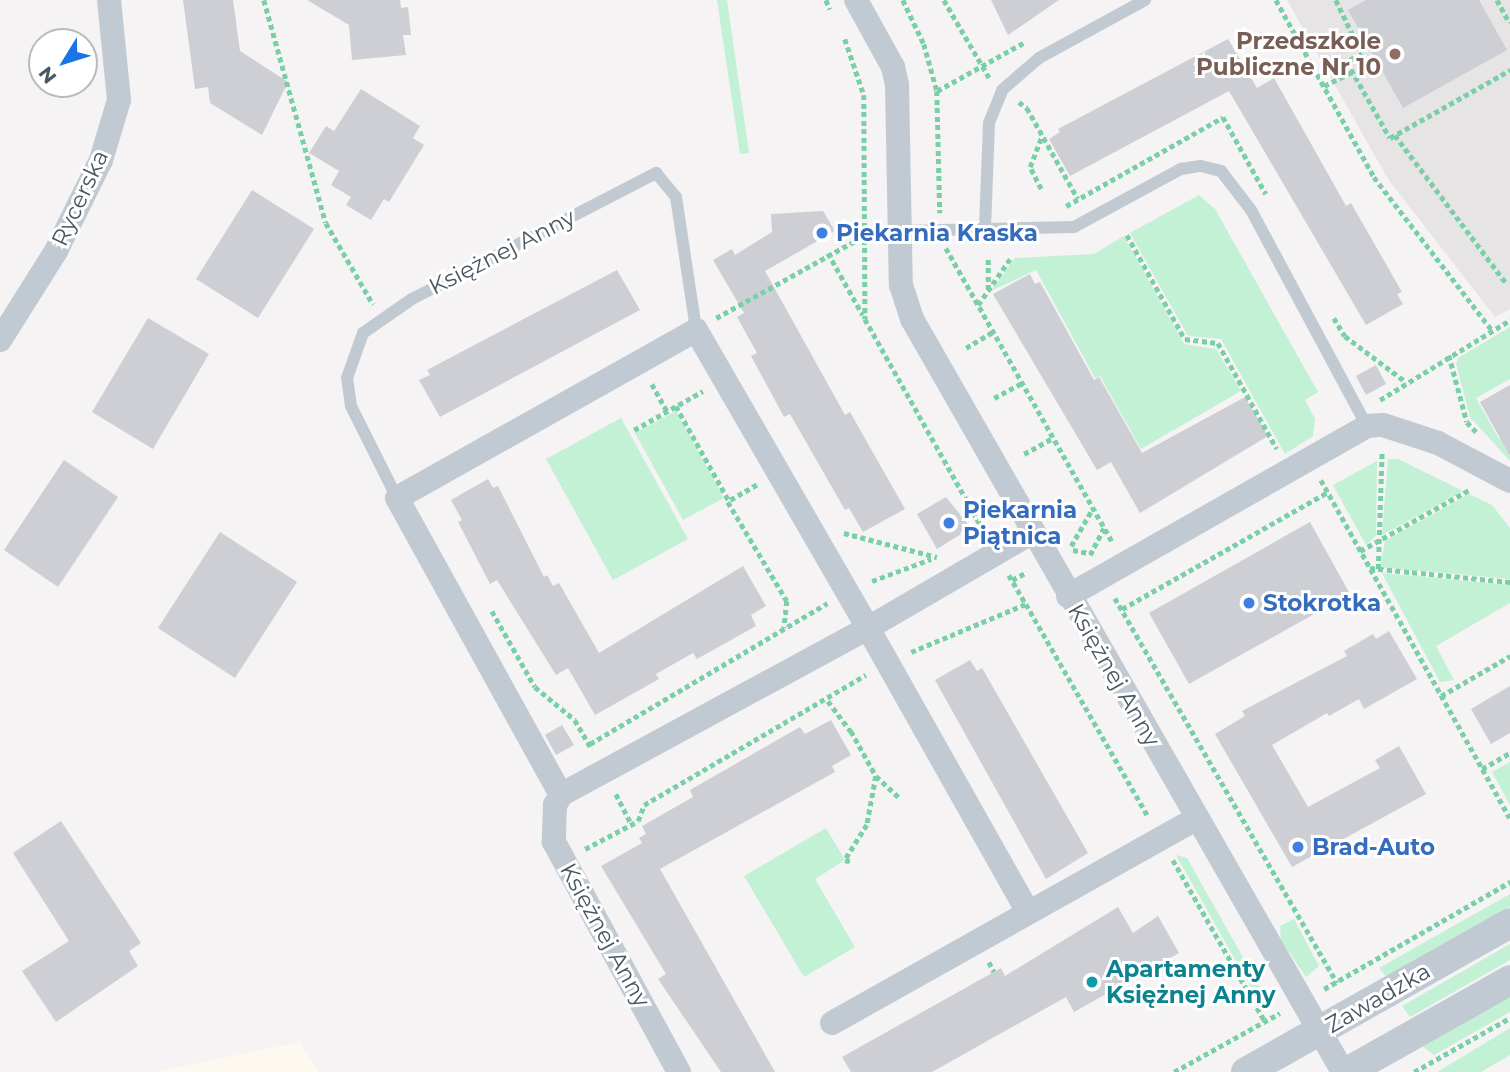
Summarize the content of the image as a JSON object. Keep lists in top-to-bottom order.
{
  "streets": {
    "street": ["Rycerska", "Księżnej Anny", "Zawadzka"]
  },
  "crossings": [
    ["Księżnej Anny", "Zawadzka"]
  ],
  "places": [
    "Przedszkole Publiczne Nr 10",
    "Piekarnia Kraska",
    "Piekarnia Piątnica",
    "Stokrotka",
    "Brad-Auto",
    "Apartamenty Księżnej Anny"
  ],
  "north": "bottom left"
}
